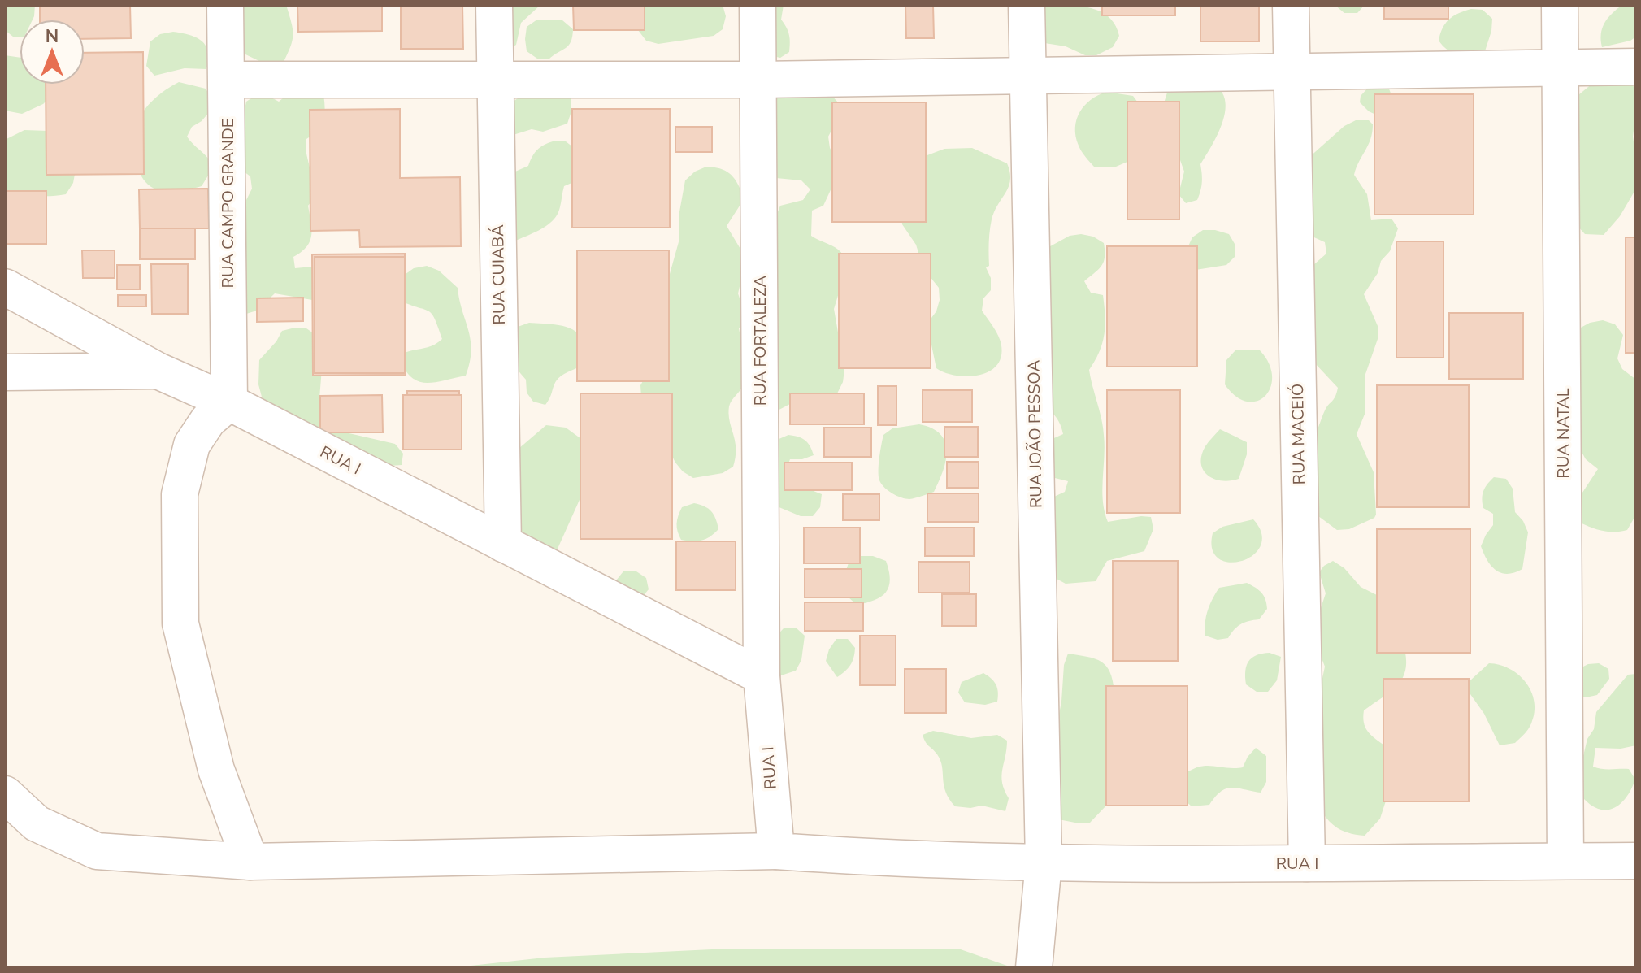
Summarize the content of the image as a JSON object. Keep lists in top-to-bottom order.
{
  "streets": {
    "street": [
      "RUA CAMPO GRANDE",
      "RUA CUIABÁ",
      "RUA FORTALEZA",
      "RUA NATAL",
      "RUA JOÃO PESSOA",
      "RUA MACEIÓ",
      "RUA I"
    ]
  },
  "crossings": [
    ["RUA CAMPO GRANDE", "RUA I"],
    ["RUA CUIABÁ", "RUA I"],
    ["RUA FORTALEZA", "RUA I"],
    ["RUA NATAL", "RUA I"],
    ["RUA JOÃO PESSOA", "RUA I"],
    ["RUA MACEIÓ", "RUA I"]
  ],
  "north": "top"
}
